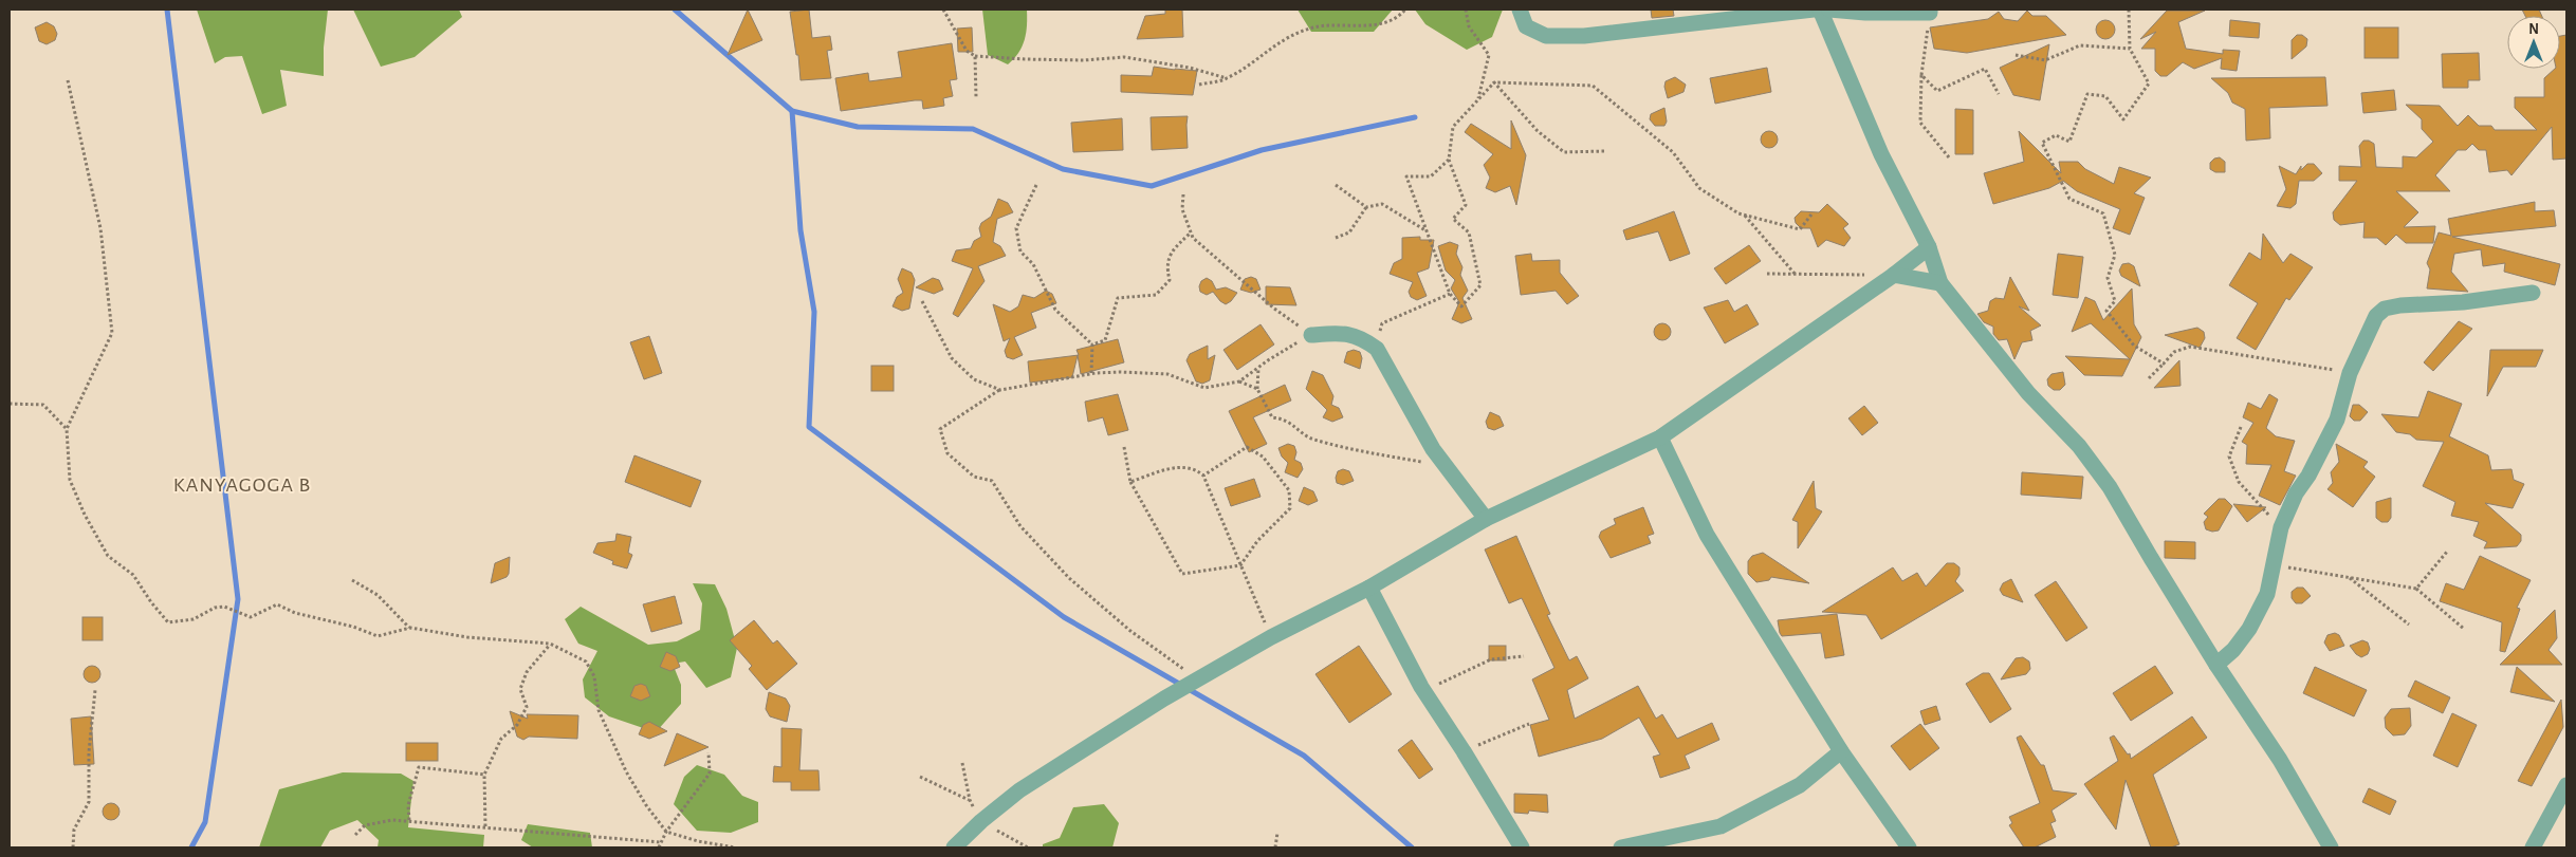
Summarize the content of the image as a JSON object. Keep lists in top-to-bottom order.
{
  "districts": ["KANYAGOGA B"],
  "north": "top"
}
